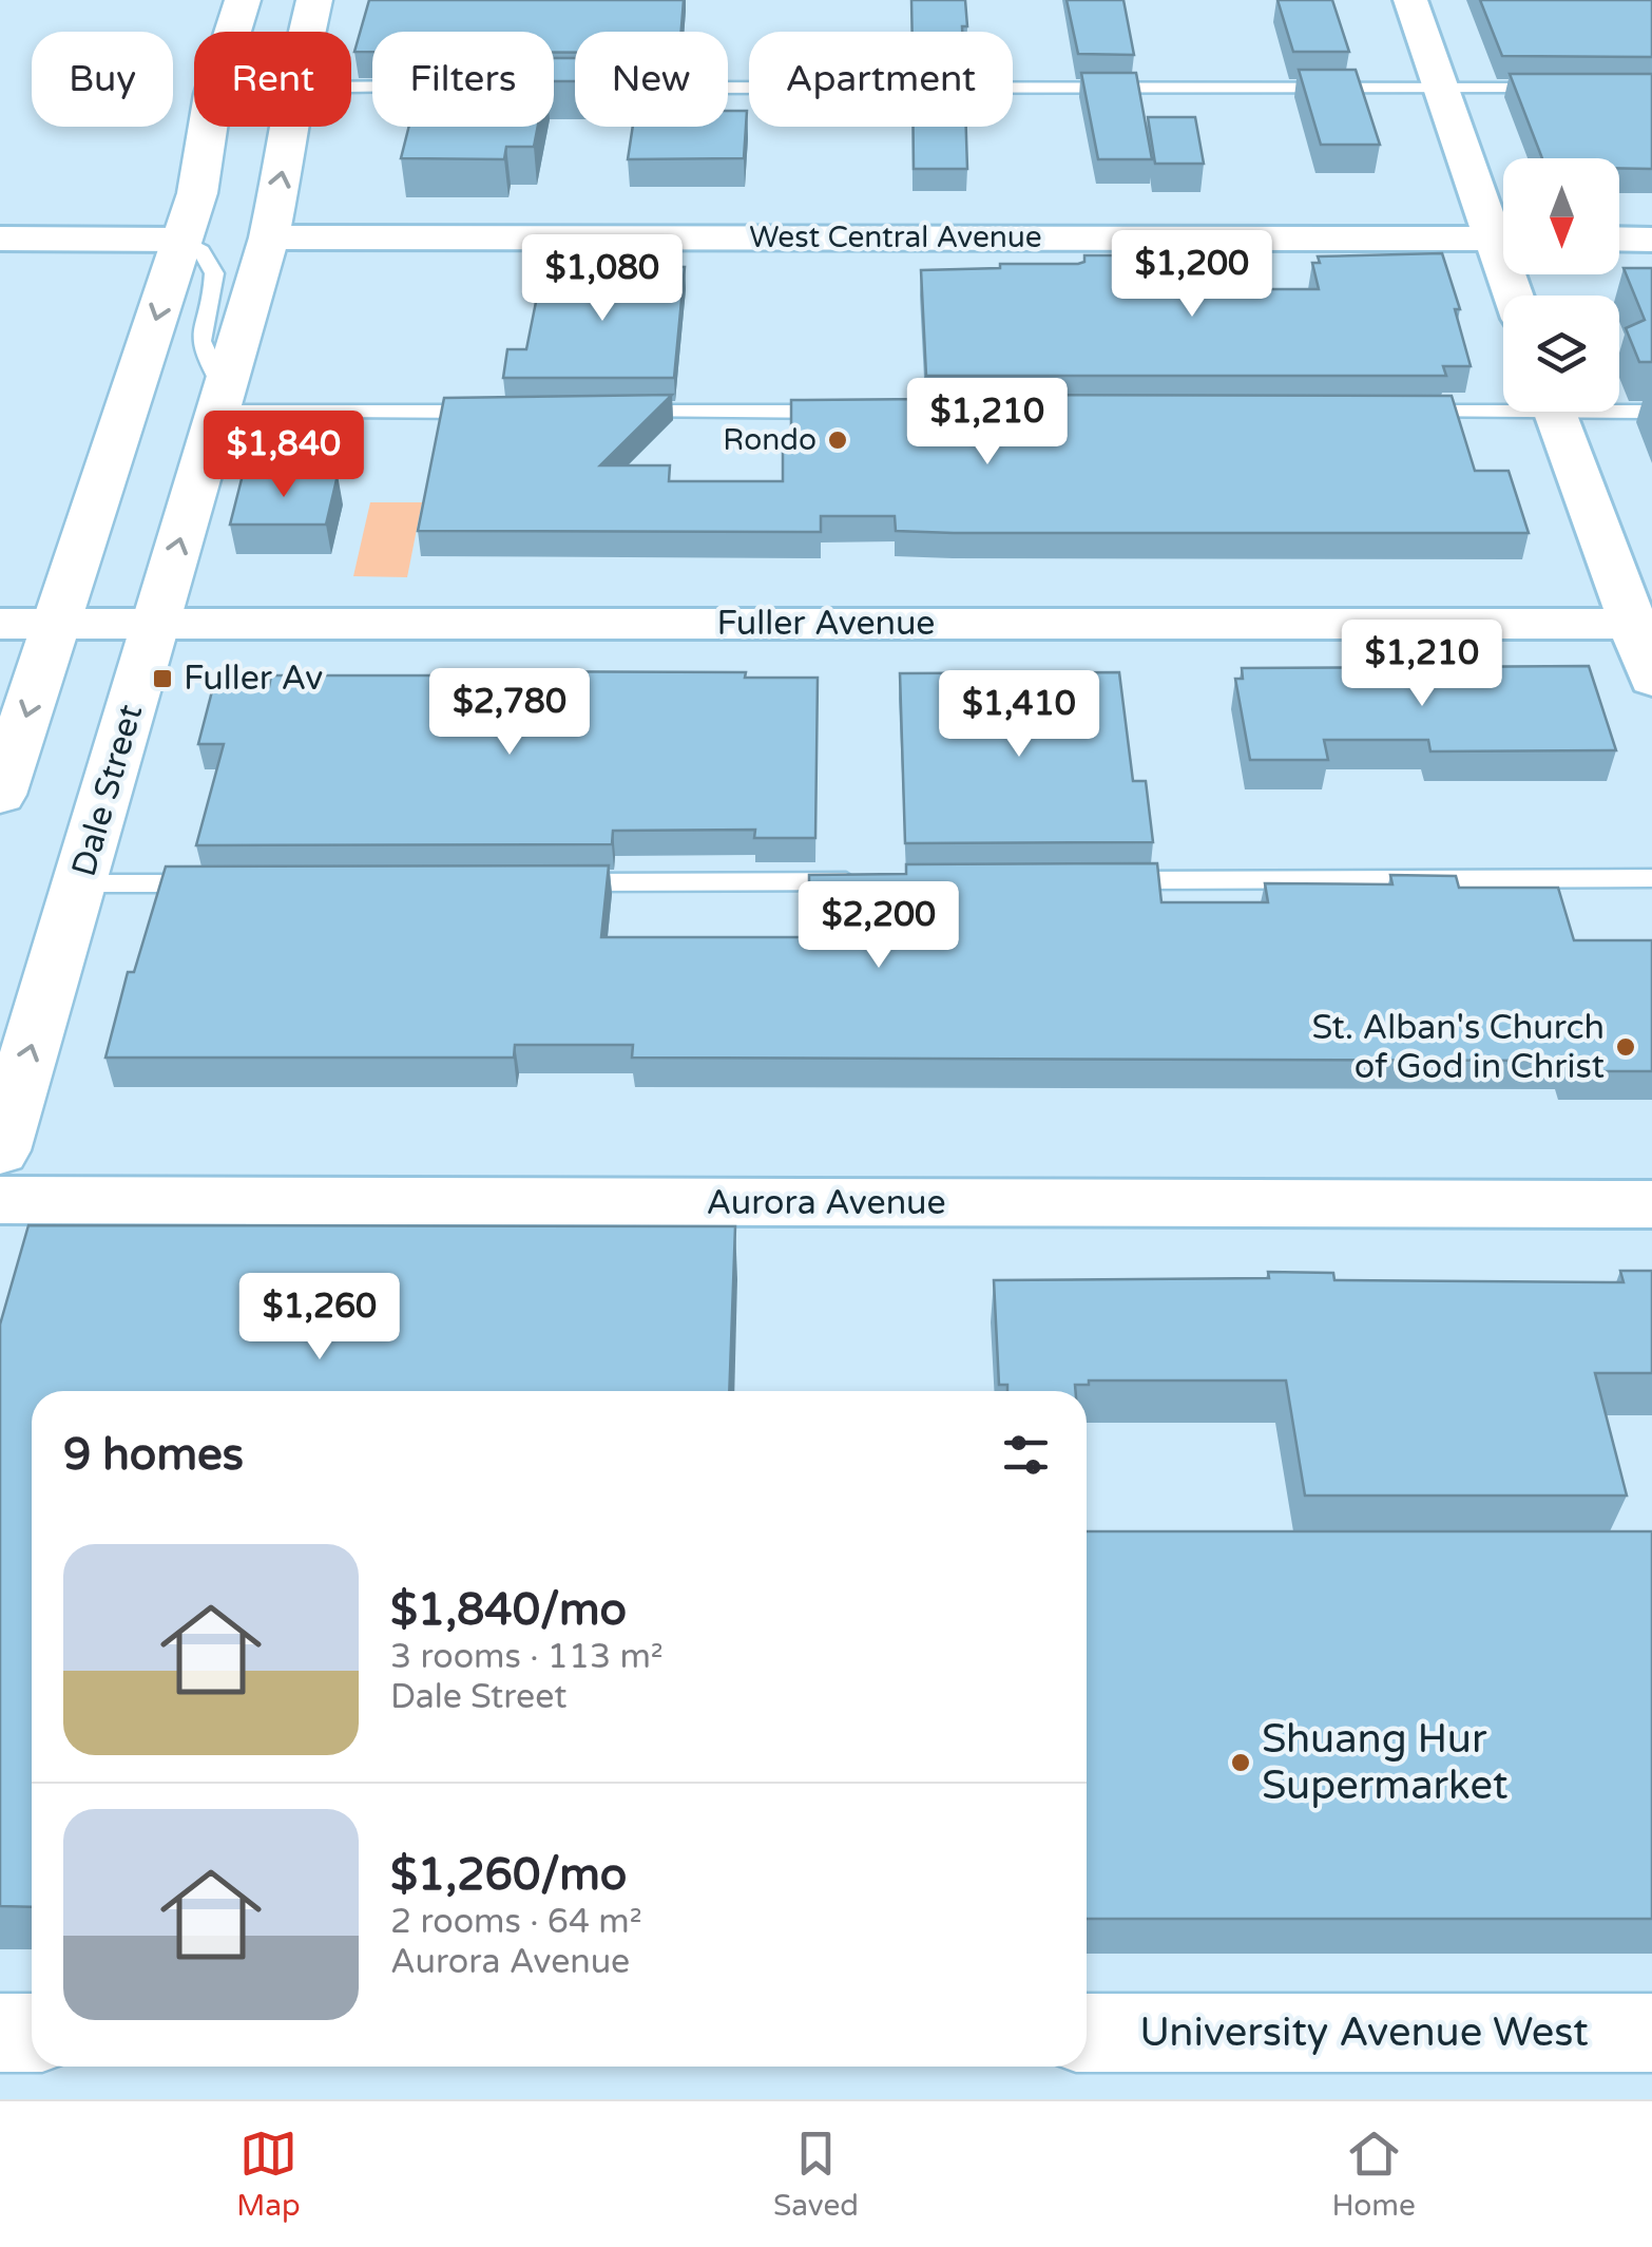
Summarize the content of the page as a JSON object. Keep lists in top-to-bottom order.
{
  "streets": {
    "main road": ["Dale Street", "University Avenue West"],
    "street": ["West Central Avenue", "Fuller Avenue", "Aurora Avenue"]
  },
  "crossings": [
    ["West Central Avenue", "Dale Street"],
    ["Fuller Avenue", "Dale Street"]
  ],
  "places": {
    "other": ["Rondo", "St. Alban's Church of God in Christ", "Shuang Hur Supermarket"],
    "transit": ["Fuller Av"]
  },
  "north": "bottom",
  "page": {
    "chip": [
      "Buy",
      "Rent",
      "Filters",
      "New",
      "Apartment"
    ],
    "price": [
      "$1,200",
      "$1,080",
      "$1,210",
      "$1,840",
      "$1,210",
      "$2,780",
      "$1,410",
      "$2,200",
      "$1,260"
    ],
    "heading": "9 homes",
    "list": [
      {
        "name": "$1,840/mo",
        "note": "3 rooms · 113 m² · Dale Street"
      },
      {
        "name": "$1,260/mo",
        "note": "2 rooms · 64 m² · Aurora Avenue"
      }
    ],
    "tabs": ["Map", "Saved", "Home"]
  }
}
